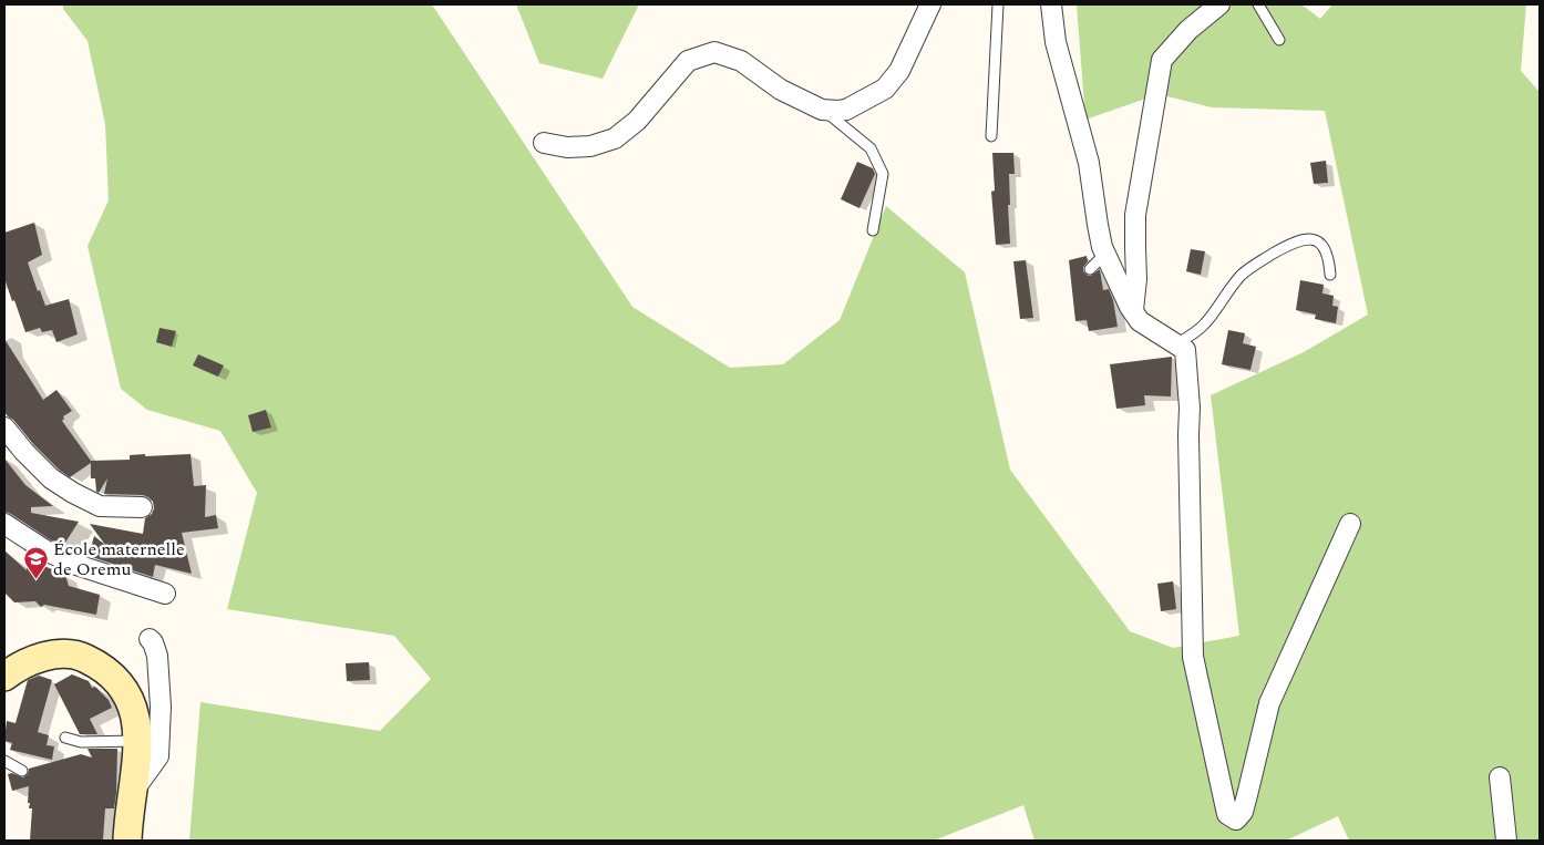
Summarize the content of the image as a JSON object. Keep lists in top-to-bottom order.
{
  "places": {
    "school or university": ["École maternelle de Oremu"]
  }
}
